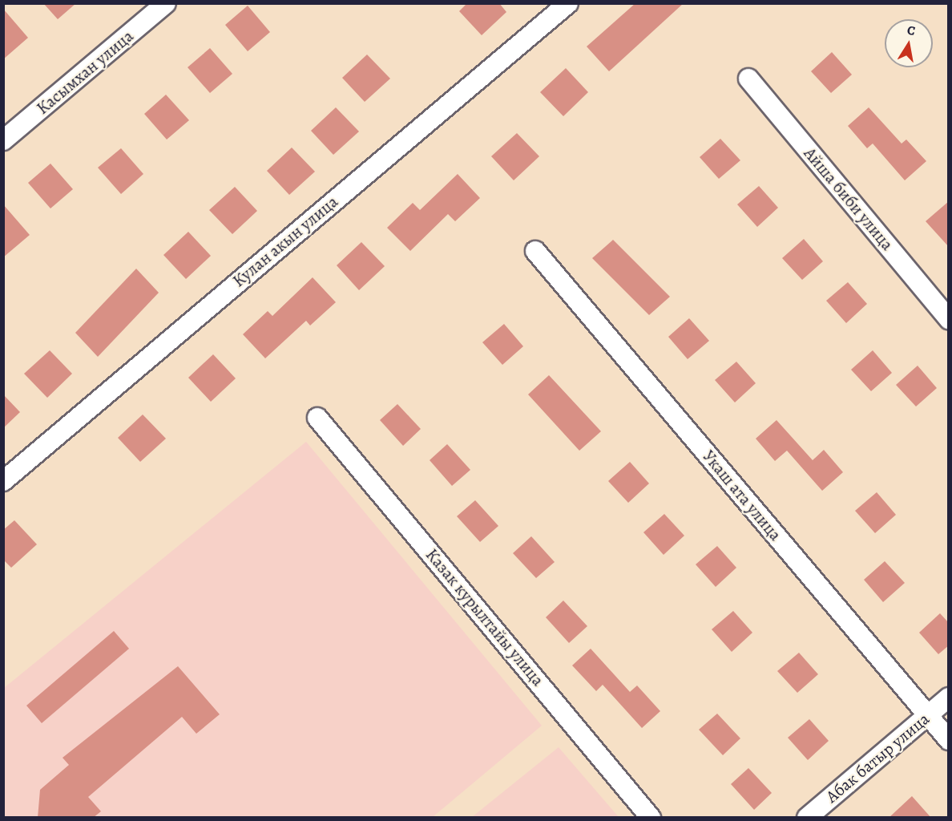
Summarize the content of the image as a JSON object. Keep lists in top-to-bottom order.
{
  "streets": {
    "street": [
      "Касымхан улица",
      "Айша биби улица",
      "Кулан акын улица",
      "Укаш ата улица",
      "Казак курылтайы улица",
      "Абак батыр улица"
    ]
  },
  "crossings": [
    ["Укаш ата улица", "Абак батыр улица"]
  ],
  "north": "top"
}
